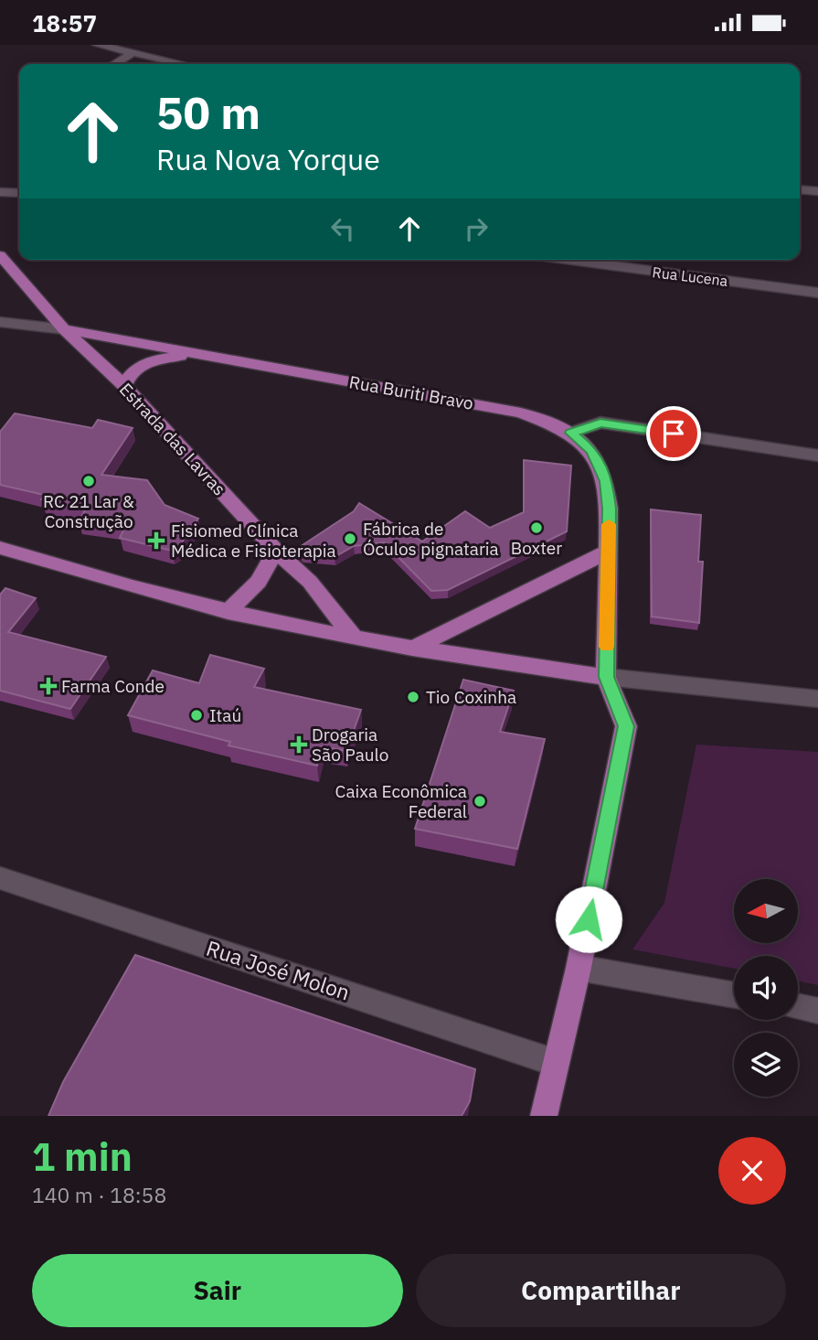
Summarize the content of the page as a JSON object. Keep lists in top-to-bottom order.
{
  "streets": {
    "main road": ["Rua Buriti Bravo", "Estrada das Lavras"],
    "street": ["Rua Lucena", "Rua José Molon"]
  },
  "crossings": [
    ["Rua Buriti Bravo", "Estrada das Lavras"]
  ],
  "places": {
    "other": [
      "RC 21 Lar & Construção",
      "Boxter",
      "Fábrica de Óculos pignataria",
      "Tio Coxinha",
      "Itaú",
      "Caixa Econômica Federal"
    ],
    "health": ["Fisiomed Clínica Médica e Fisioterapia", "Farma Conde", "Drogaria São Paulo"]
  },
  "north": "left",
  "page": {
    "status": "18:57",
    "turn": ["50 m", "Rua Nova Yorque"],
    "heading": ["1 min", "140 m · 18:58"],
    "buttons": ["Sair", "Compartilhar"]
  }
}
